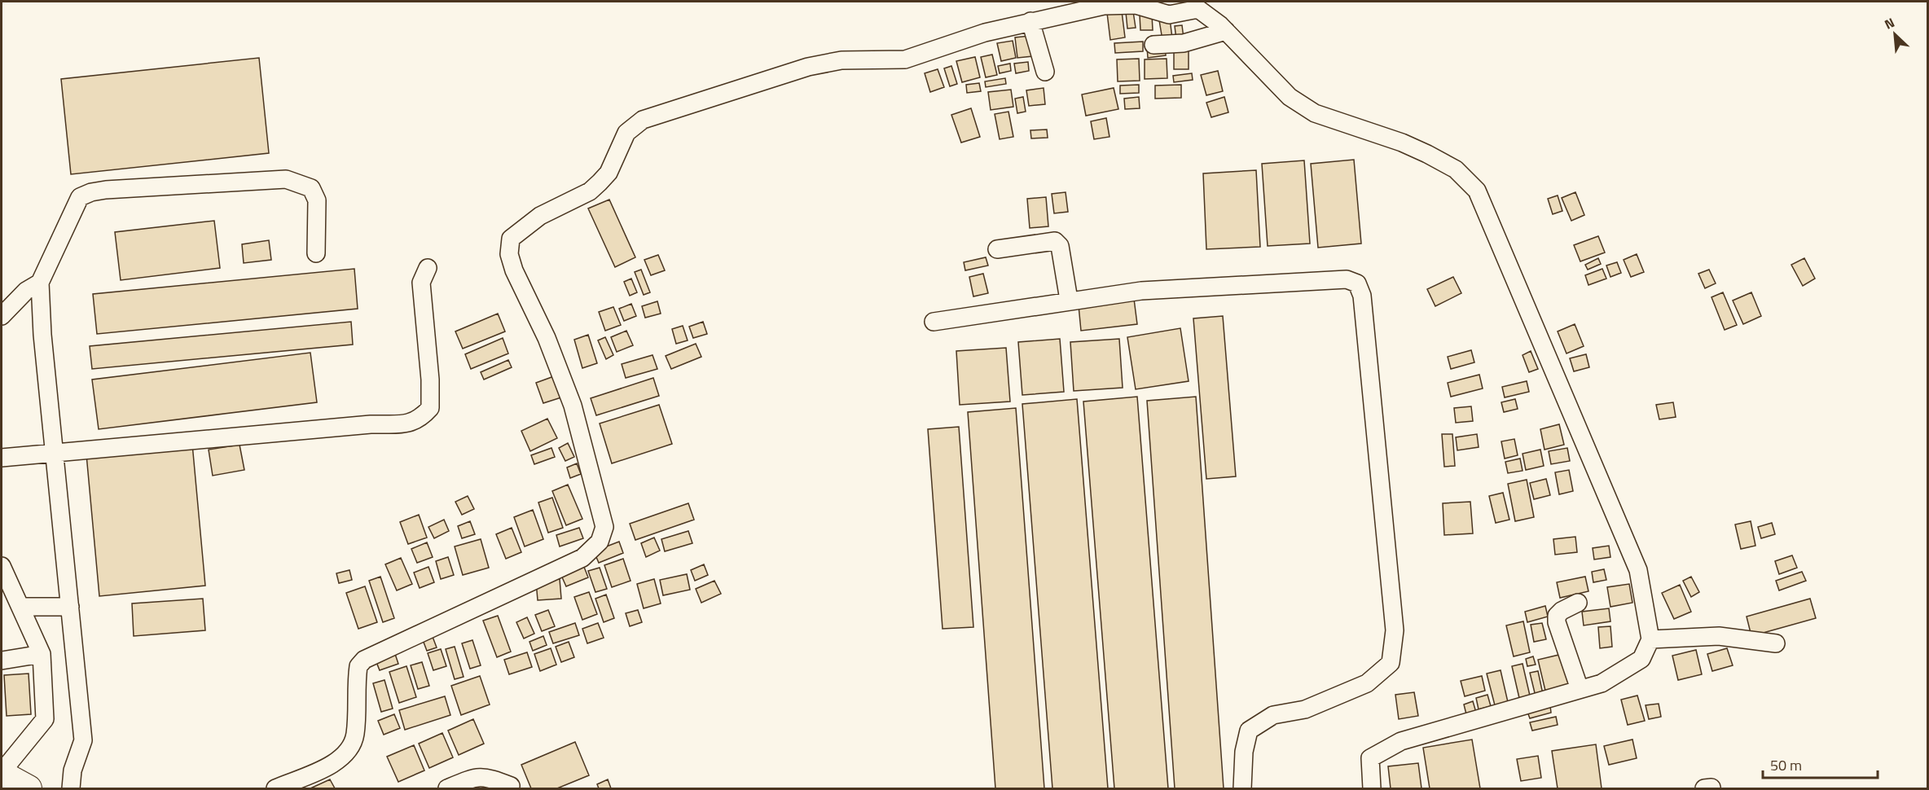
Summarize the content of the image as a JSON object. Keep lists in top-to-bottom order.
{
  "scale_bar": "50 m",
  "north": "top left"
}
